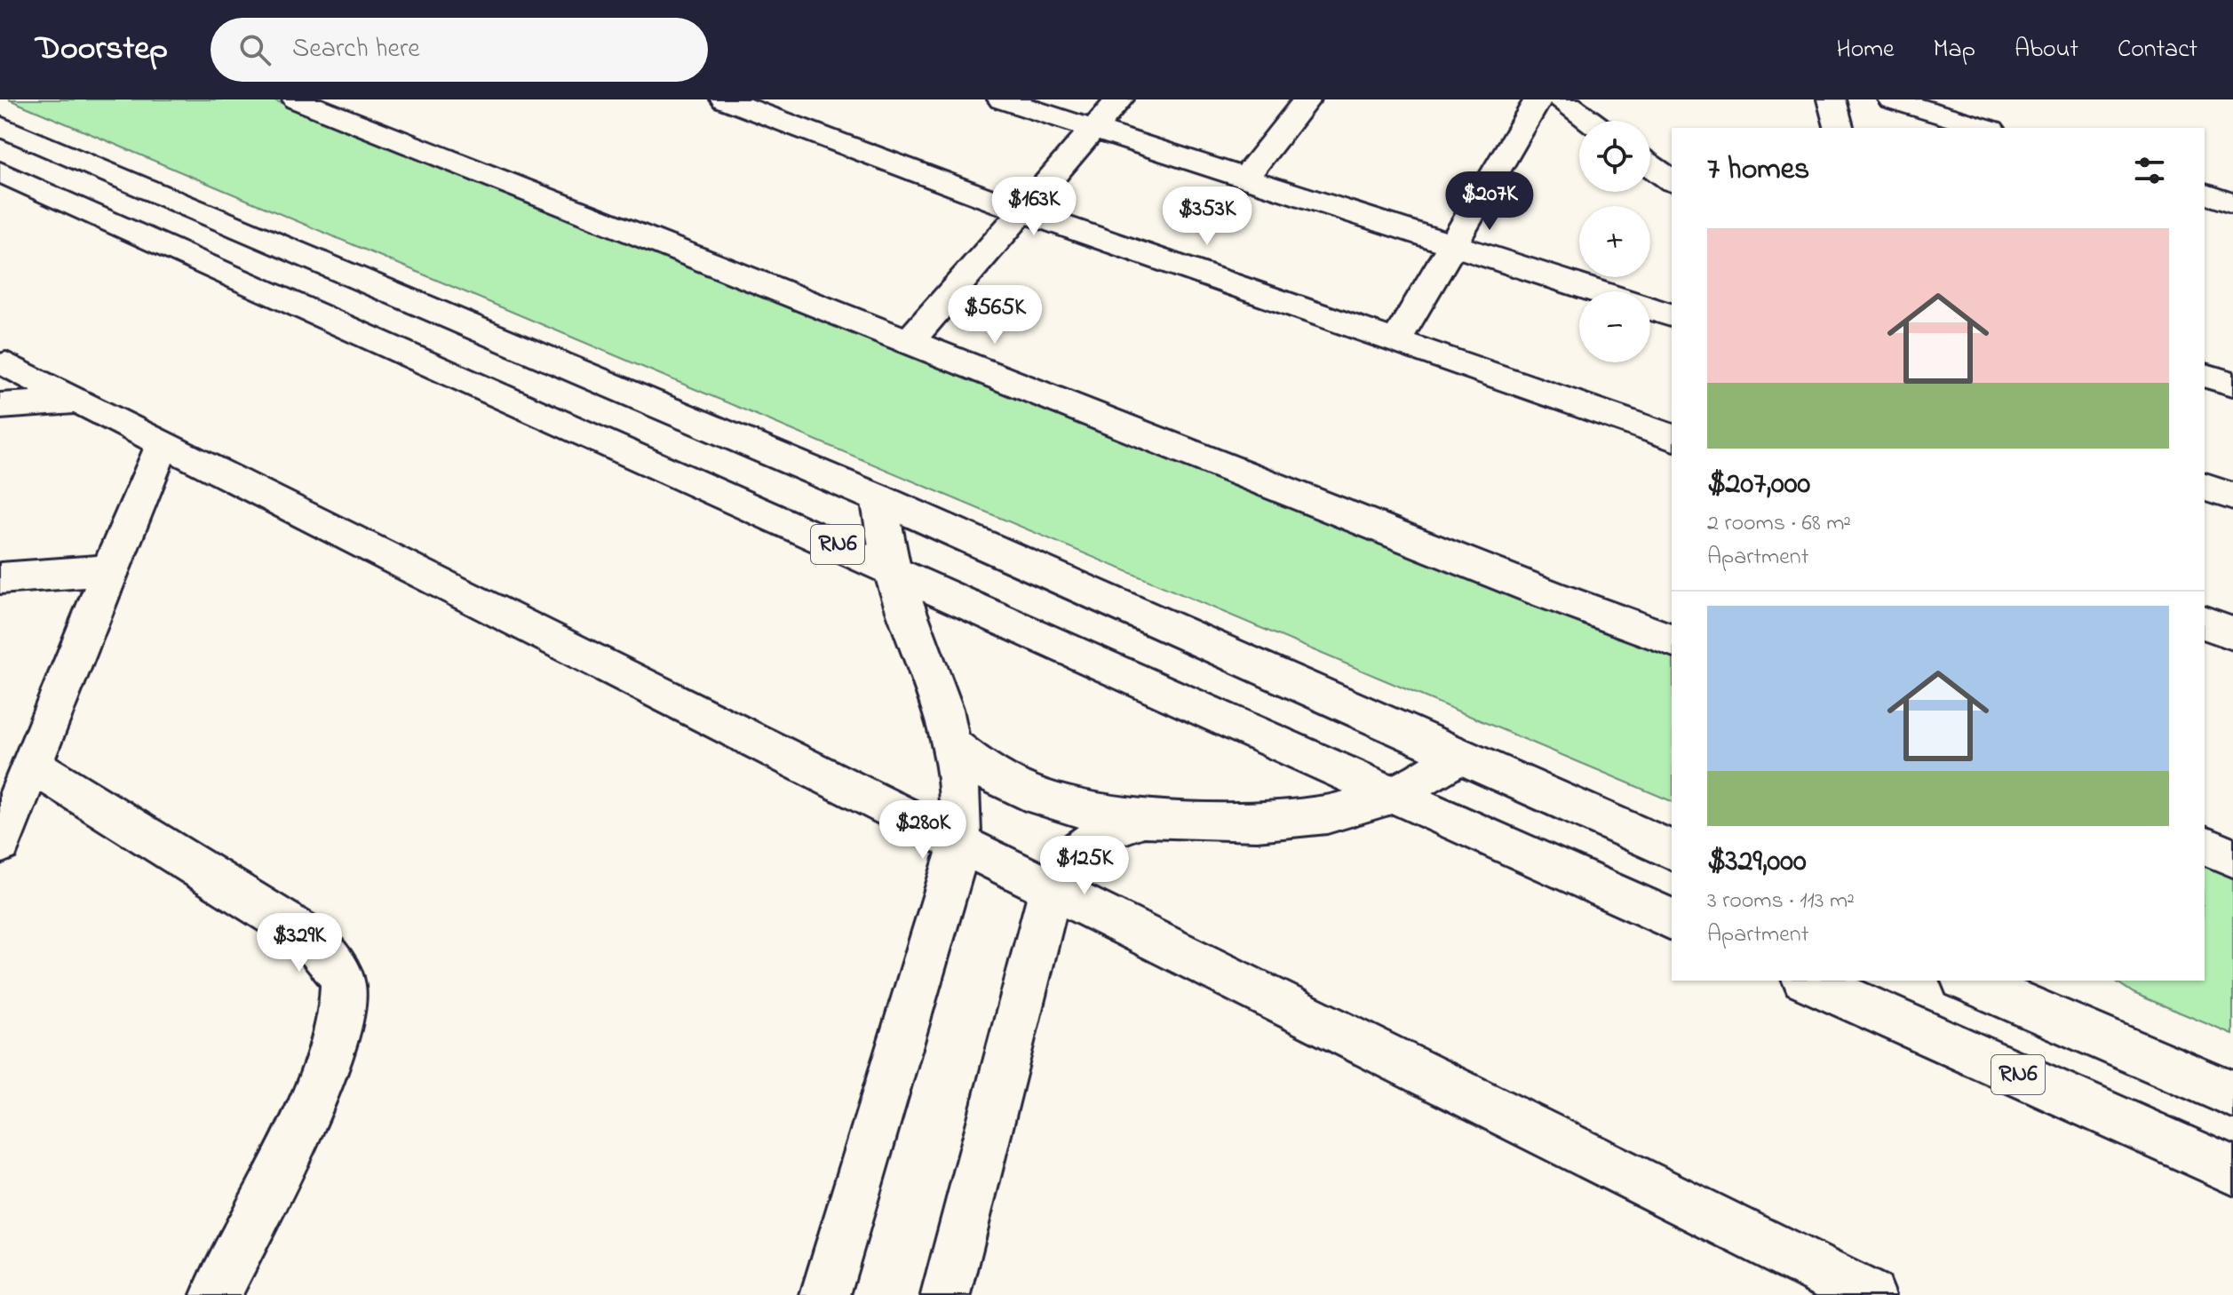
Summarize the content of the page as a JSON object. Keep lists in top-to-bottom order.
{
  "streets": {
    "main road": ["RN6"]
  },
  "page": {
    "header": "Doorstep",
    "search": "Search here",
    "nav": [
      "Home",
      "Map",
      "About",
      "Contact"
    ],
    "map_buttons": ["+", "−"],
    "heading": "7 homes",
    "price": [
      "$207K",
      "$163K",
      "$353K",
      "$565K",
      "$280K",
      "$125K",
      "$329K"
    ],
    "list": [
      {
        "name": "$207,000",
        "note": "2 rooms · 68 m² · Apartment"
      },
      {
        "name": "$329,000",
        "note": "3 rooms · 113 m² · Apartment"
      }
    ]
  }
}
